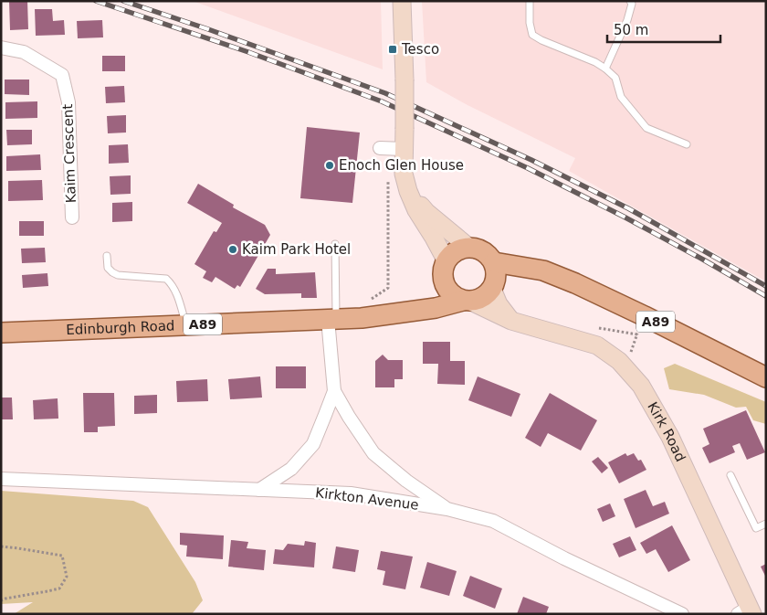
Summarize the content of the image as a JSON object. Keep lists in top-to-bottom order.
{
  "streets": {
    "main road": ["A89", "Edinburgh Road", "Kirk Road"],
    "street": ["Kaim Crescent", "Kirkton Avenue"]
  },
  "crossings": [
    ["A89", "Edinburgh Road"],
    ["A89", "Kirk Road"],
    ["Edinburgh Road", "Kirk Road"]
  ],
  "places": {
    "transit": ["Tesco"],
    "other": ["Enoch Glen House", "Kaim Park Hotel"]
  },
  "scale_bar": "50 m"
}
